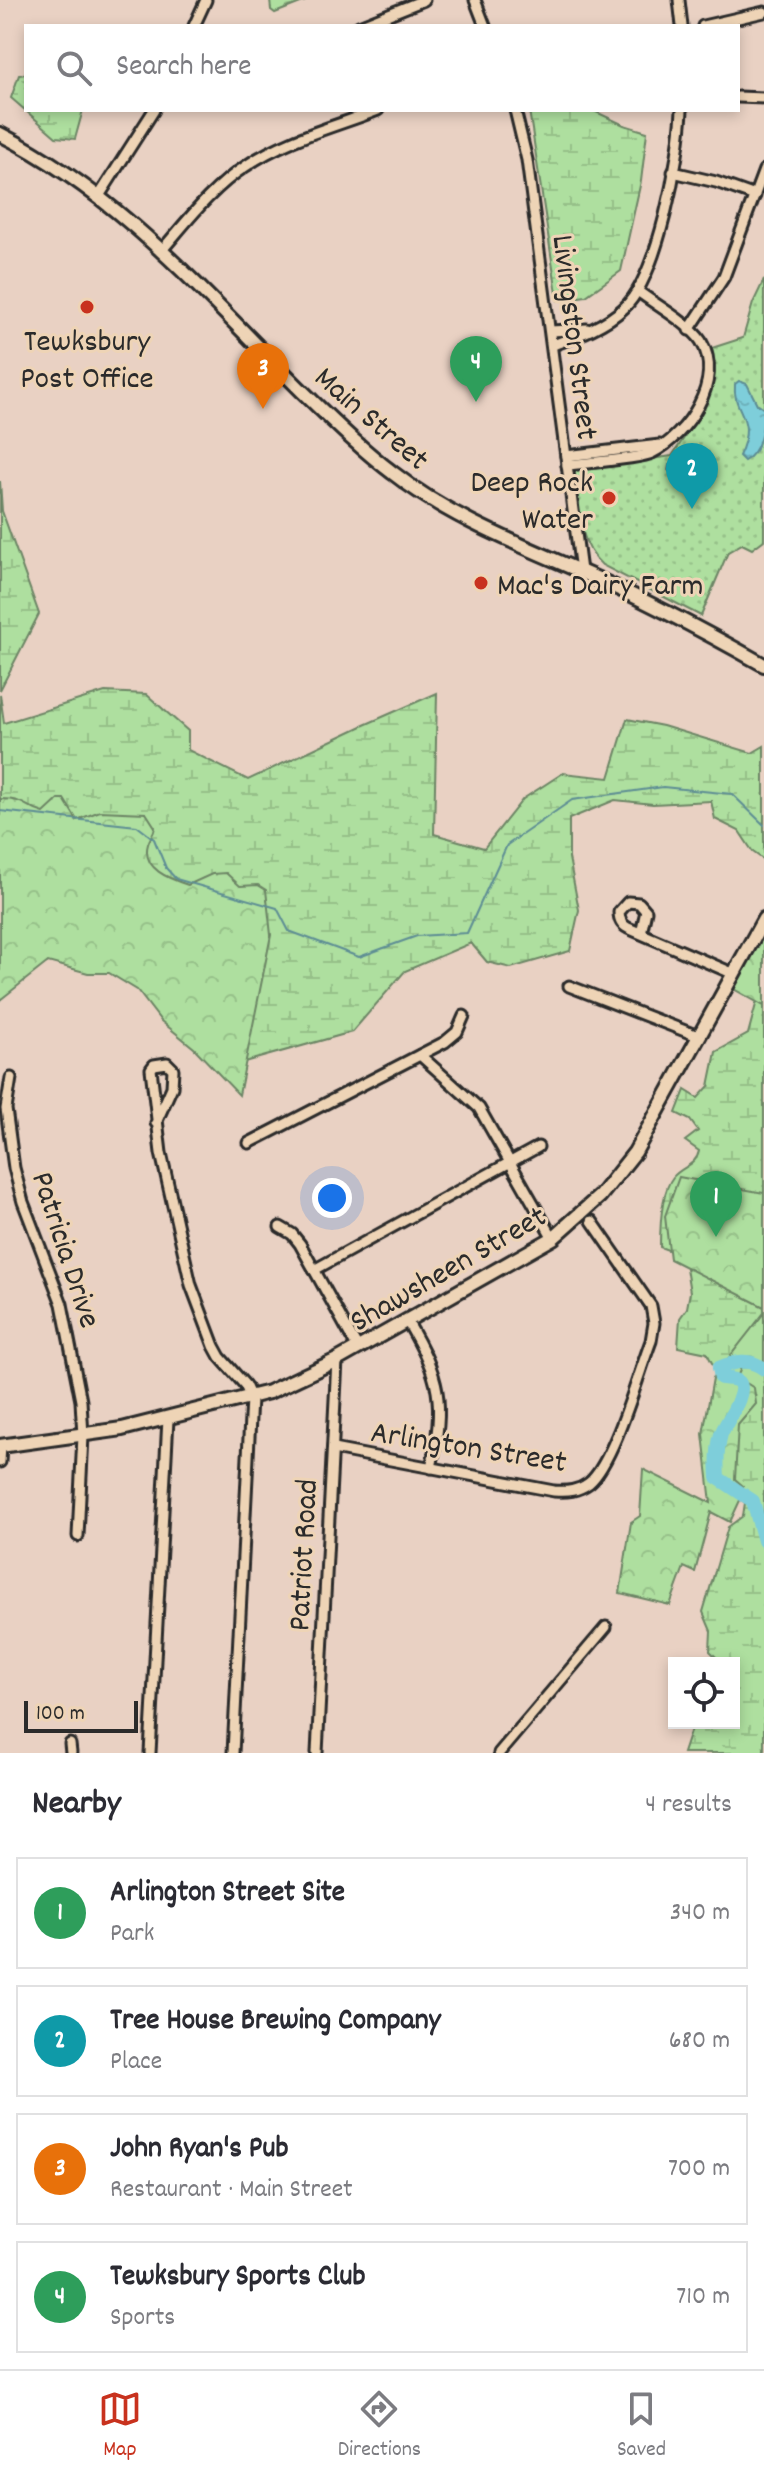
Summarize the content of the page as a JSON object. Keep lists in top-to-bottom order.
{
  "streets": {
    "main road": ["Main Street", "Shawsheen Street"],
    "street": [
      "Livingston Street",
      "Patricia Drive",
      "Arlington Street",
      "Patriot Road"
    ]
  },
  "crossings": [
    ["Livingston Street", "Main Street"],
    ["Patricia Drive", "Shawsheen Street"],
    ["Shawsheen Street", "Patriot Road"],
    ["Arlington Street", "Patriot Road"]
  ],
  "places": ["Tewksbury Post Office", "Deep Rock Water", "Mac's Dairy Farm"],
  "scale_bar": "100 m",
  "page": {
    "search": "Search here",
    "pins": [
      "4",
      "3",
      "2",
      "1"
    ],
    "scale": "100 m",
    "heading": ["Nearby", "4 results"],
    "list": [
      {
        "mark": "1",
        "name": "Arlington Street Site",
        "note": "Park",
        "value": "340 m"
      },
      {
        "mark": "2",
        "name": "Tree House Brewing Company",
        "note": "Place",
        "value": "680 m"
      },
      {
        "mark": "3",
        "name": "John Ryan's Pub",
        "note": "Restaurant · Main Street",
        "value": "700 m"
      },
      {
        "mark": "4",
        "name": "Tewksbury Sports Club",
        "note": "Sports",
        "value": "710 m"
      }
    ],
    "nav": ["Map", "Directions", "Saved"]
  }
}
